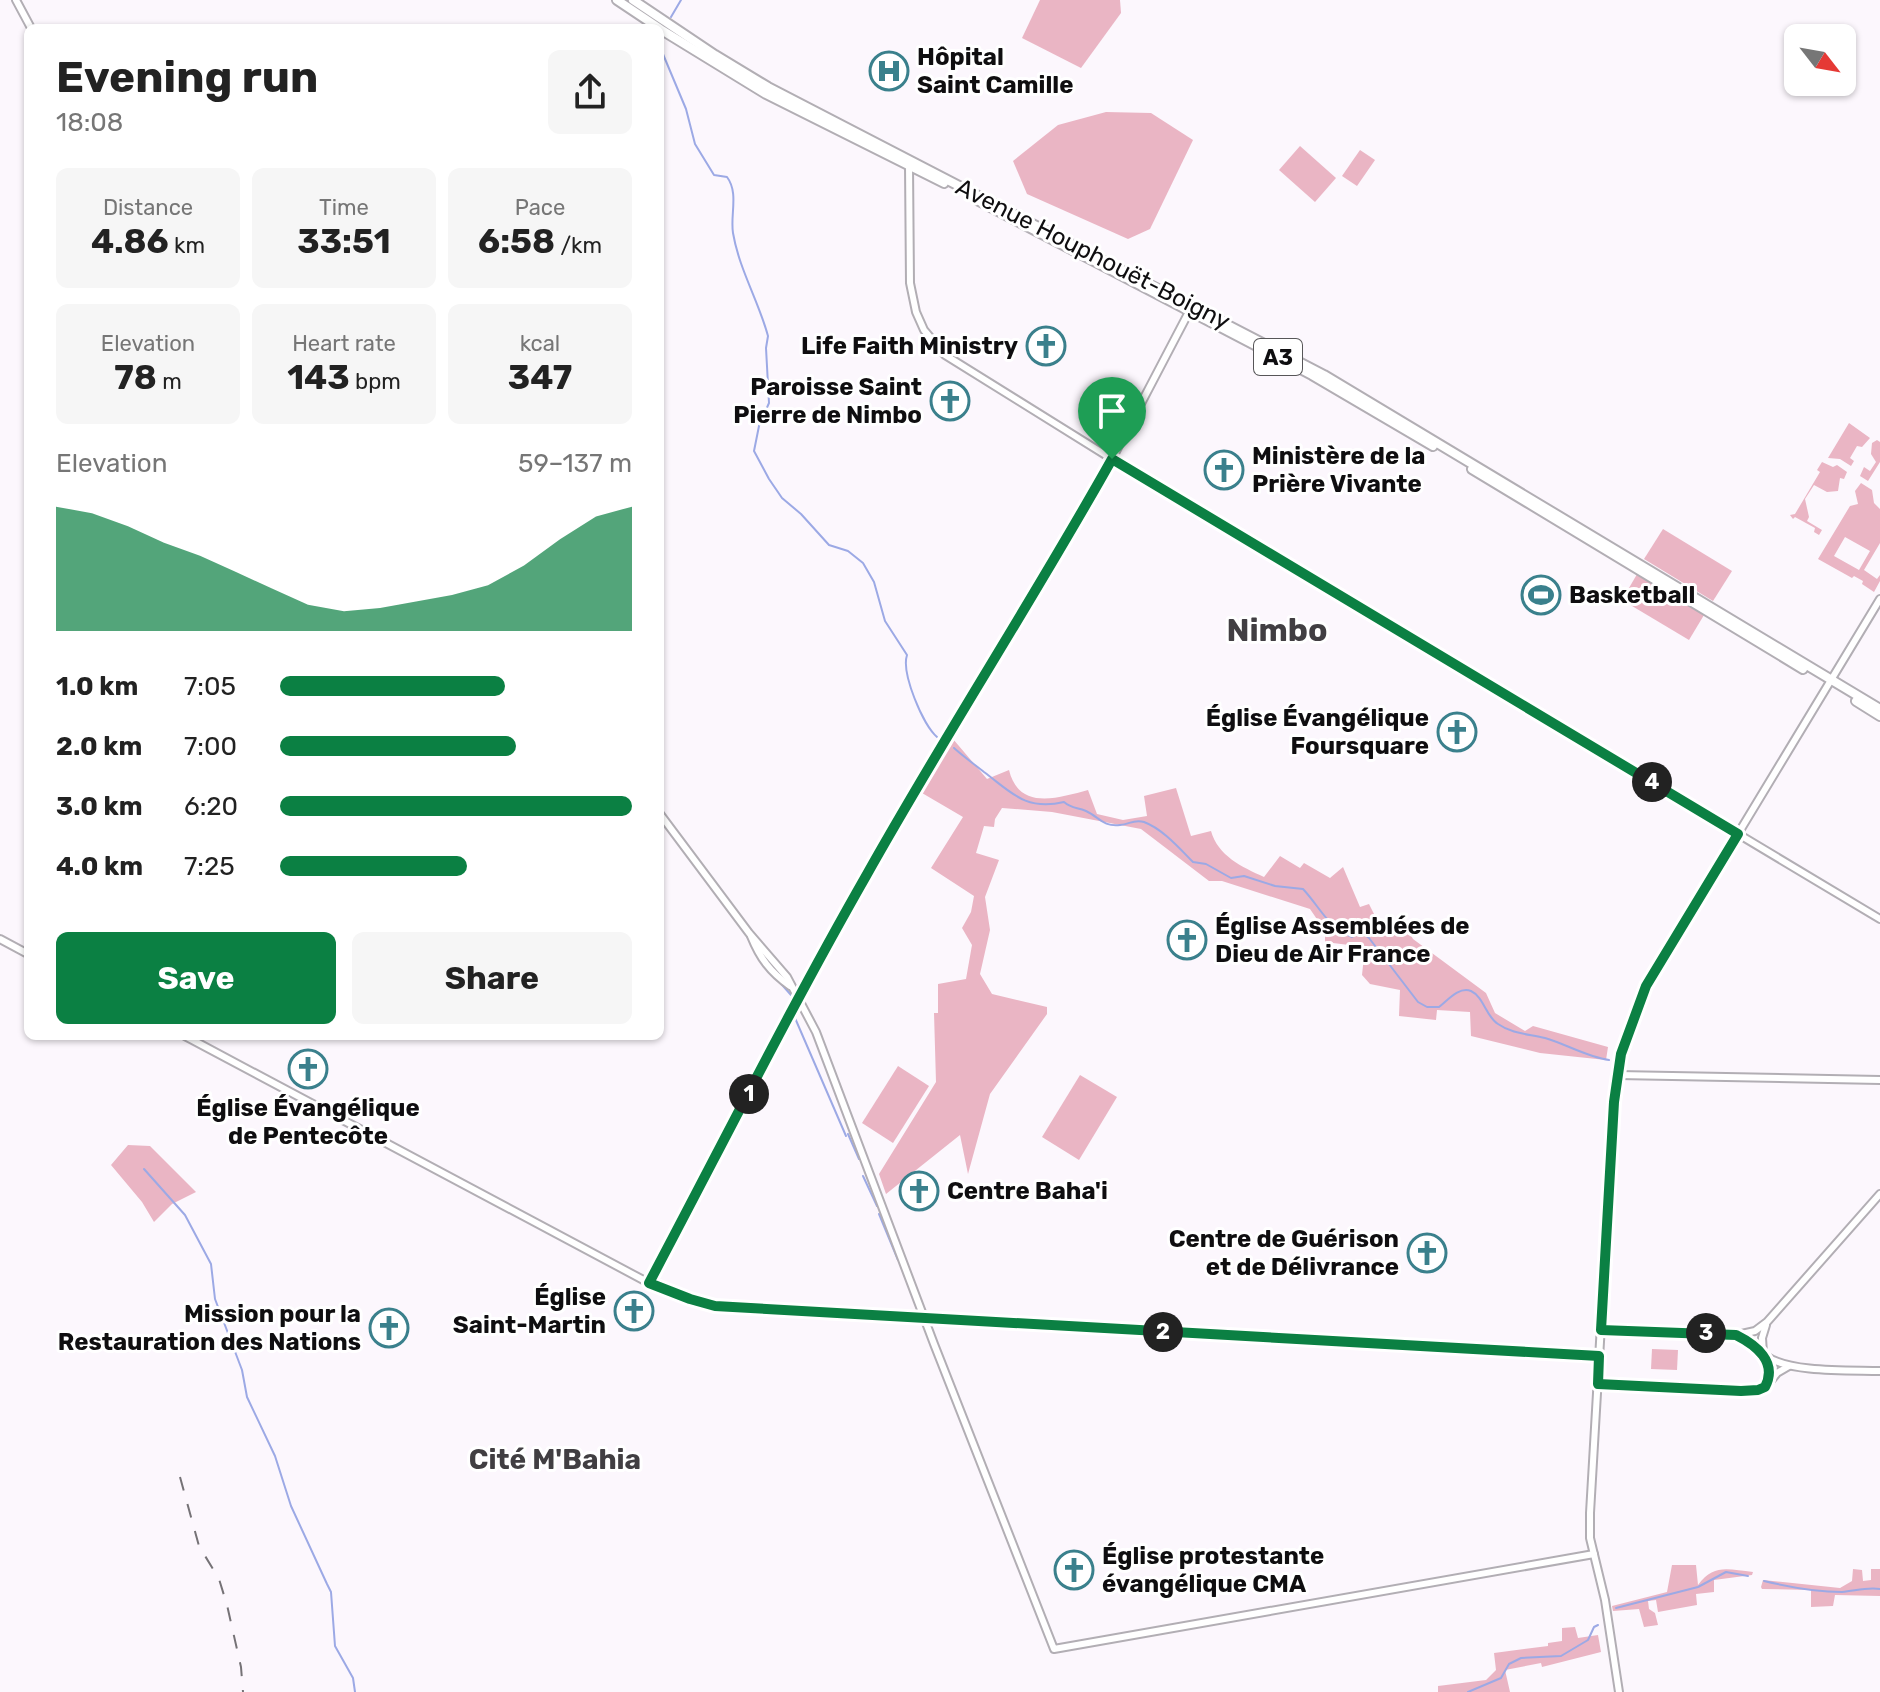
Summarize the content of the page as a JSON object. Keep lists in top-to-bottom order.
{
  "streets": {
    "highway": ["Avenue Houphouët-Boigny", "A3"]
  },
  "districts": ["Nimbo", "Cité M'Bahia"],
  "places": {
    "hospital": ["Hôpital Saint Camille"],
    "church": [
      "Life Faith Ministry",
      "Paroisse Saint Pierre de Nimbo",
      "Ministère de la Prière Vivante",
      "Église Évangélique Foursquare",
      "Église Assemblées de Dieu de Air France",
      "Église Évangélique de Pentecôte",
      "Centre Baha'i",
      "Centre de Guérison et de Délivrance",
      "Église Saint-Martin",
      "Mission pour la Restauration des Nations",
      "Église protestante évangélique CMA"
    ],
    "sports": ["Basketball"]
  },
  "north": "bottom right",
  "page": {
    "heading": ["Evening run", "18:08"],
    "stats": [
      ["Distance", "4.86 km"],
      ["Time", "33:51"],
      ["Pace", "6:58 /km"],
      ["Elevation", "78 m"],
      ["Heart rate", "143 bpm"],
      ["kcal", "347"]
    ],
    "chart": ["Elevation", "59–137 m"],
    "list": [
      {
        "name": "1.0 km",
        "note": "7:05"
      },
      {
        "name": "2.0 km",
        "note": "7:00"
      },
      {
        "name": "3.0 km",
        "note": "6:20"
      },
      {
        "name": "4.0 km",
        "note": "7:25"
      }
    ],
    "pins": [
      "4",
      "1",
      "2",
      "3"
    ],
    "buttons": ["Save", "Share"]
  }
}
